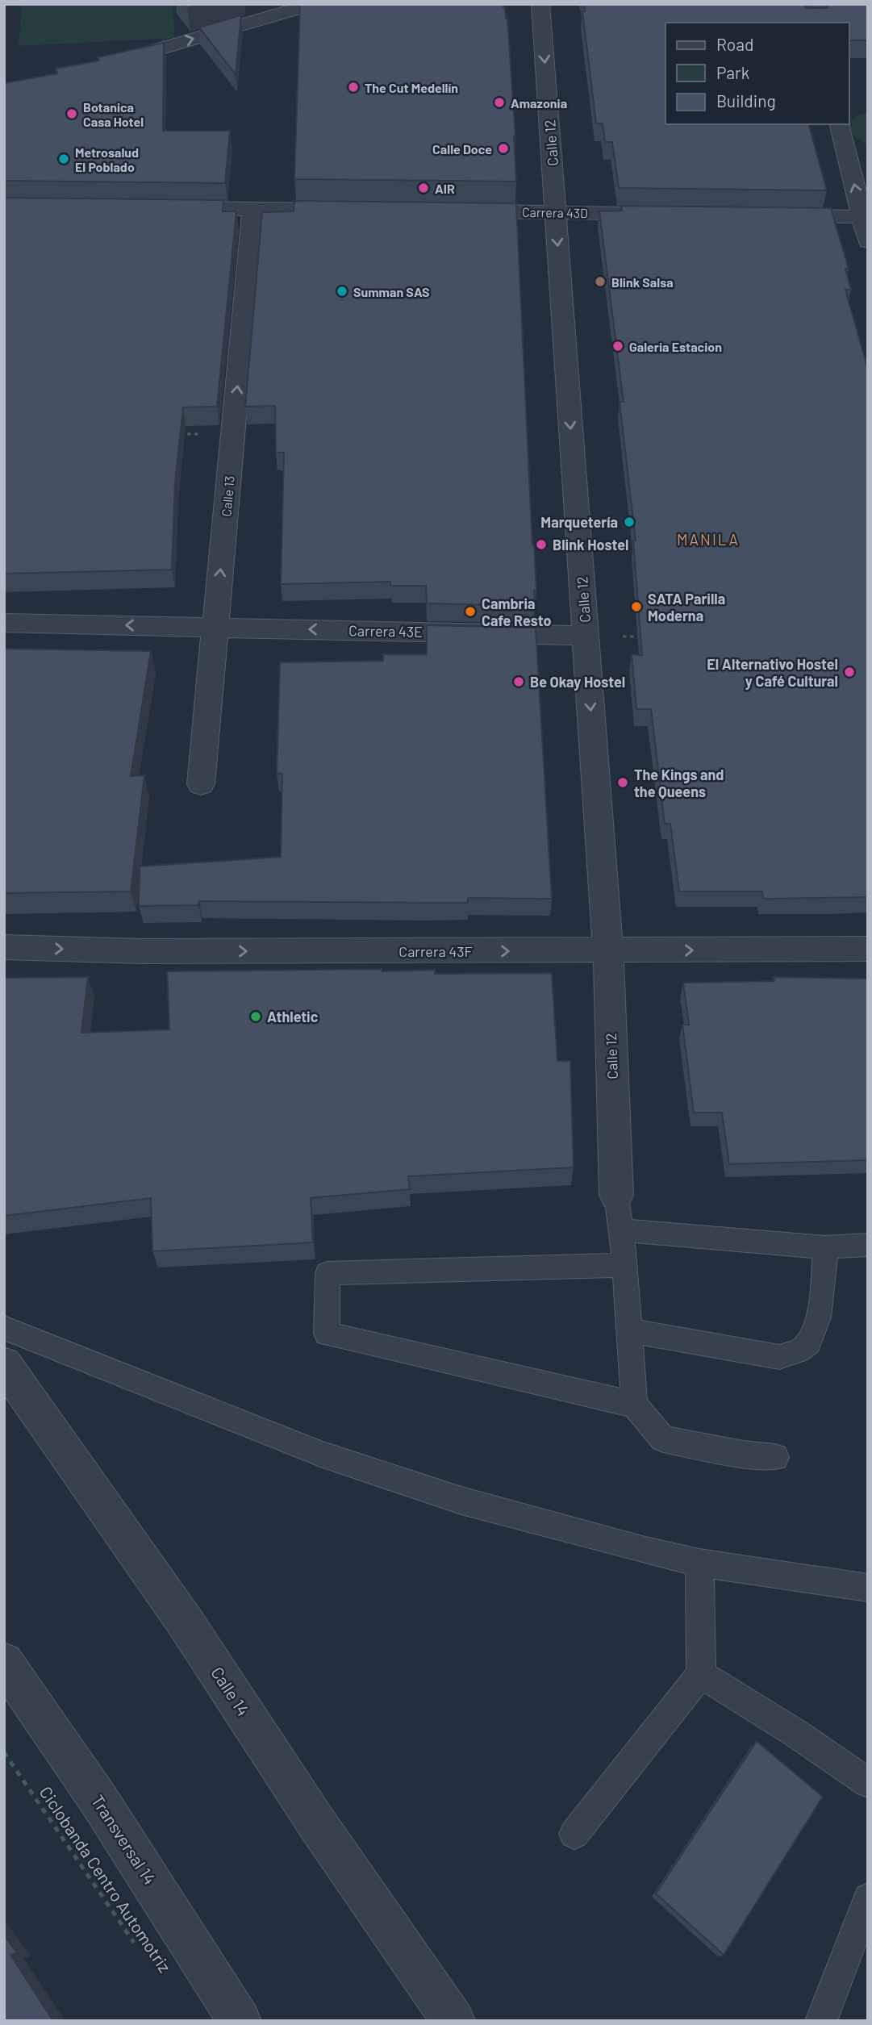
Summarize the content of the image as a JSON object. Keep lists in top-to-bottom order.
{
  "streets": {
    "street": [
      "Calle 12",
      "Carrera 43D",
      "Calle 13",
      "Carrera 43E",
      "Carrera 43F",
      "Calle 14",
      "Transversal 14"
    ],
    "path": ["Ciclobanda Centro Automotriz"]
  },
  "crossings": [
    ["Calle 12", "Carrera 43D"],
    ["Calle 12", "Carrera 43E"],
    ["Calle 12", "Carrera 43F"],
    ["Calle 13", "Carrera 43E"]
  ],
  "one_way": [
    "Calle 12",
    "Calle 13",
    "Carrera 43E",
    "Carrera 43F"
  ],
  "districts": ["MANILA"],
  "places": [
    "The Cut Medellín",
    "Amazonia",
    "Botanica Casa Hotel",
    "Calle Doce",
    "Metrosalud El Poblado",
    "AIR",
    "Blink Salsa",
    "Summan SAS",
    "Galeria Estacion",
    "Marquetería",
    "Blink Hostel",
    "SATA Parilla Moderna",
    "Cambria Cafe Resto",
    "El Alternativo Hostel y Café Cultural",
    "Be Okay Hostel",
    "The Kings and the Queens",
    "Athletic"
  ],
  "legend": ["Road", "Park", "Building"]
}
